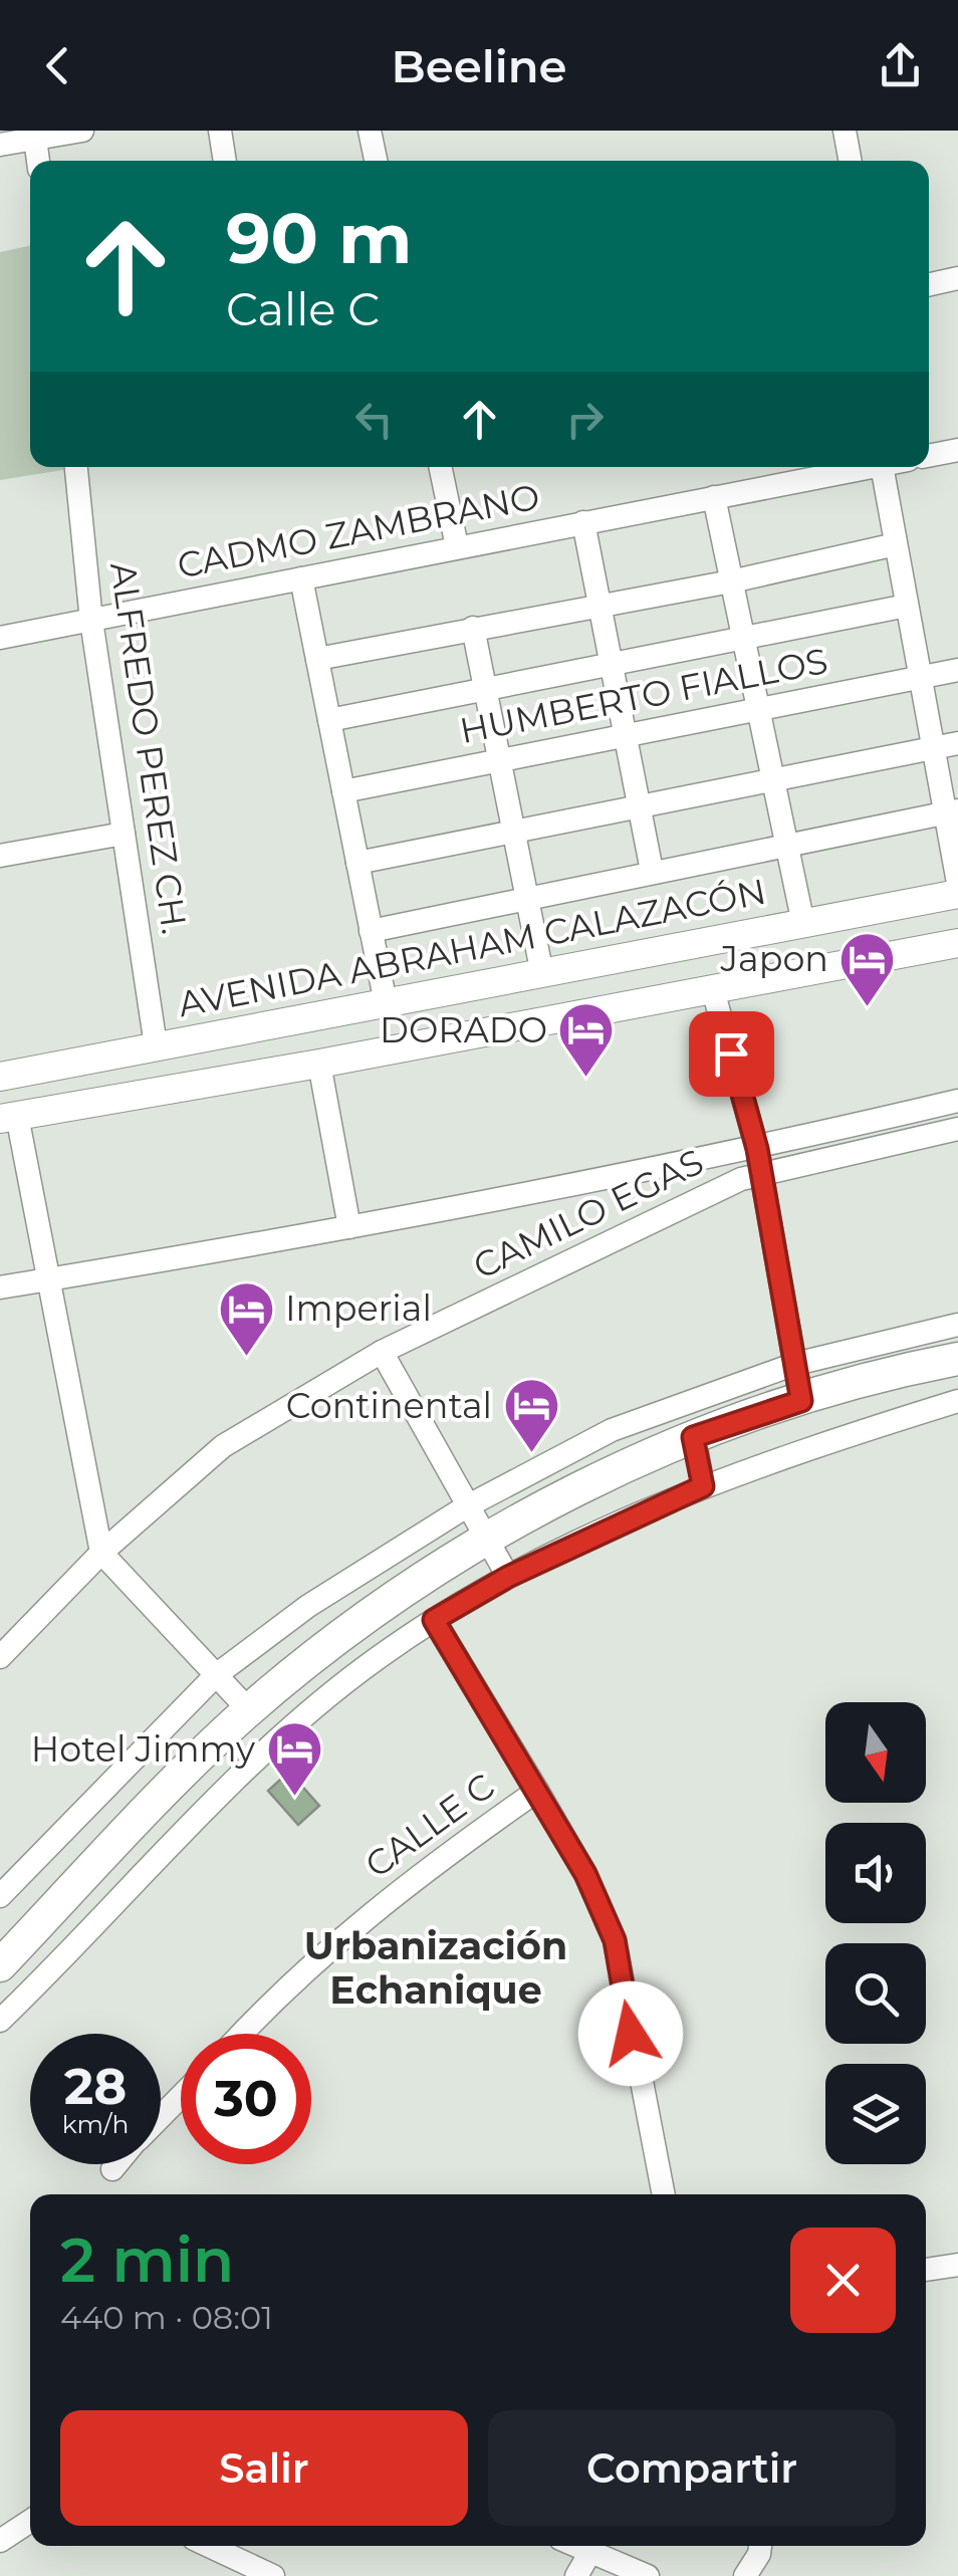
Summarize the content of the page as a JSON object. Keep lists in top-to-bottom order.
{
  "streets": {
    "main road": ["AVENIDA ABRAHAM CALAZACÓN"],
    "street": [
      "CADMO ZAMBRANO",
      "HUMBERTO FIALLOS",
      "ALFREDO PEREZ CH.",
      "CAMILO EGAS",
      "CALLE C"
    ]
  },
  "crossings": [
    ["CADMO ZAMBRANO", "ALFREDO PEREZ CH."],
    ["ALFREDO PEREZ CH.", "AVENIDA ABRAHAM CALAZACÓN"]
  ],
  "districts": ["Urbanización Echanique"],
  "places": {
    "hotel": [
      "Japon",
      "DORADO",
      "Imperial",
      "Continental",
      "Hotel Jimmy"
    ]
  },
  "north": "bottom",
  "page": {
    "header": "Beeline",
    "turn": ["90 m", "Calle C"],
    "speed": "28 km/h",
    "limit": "30",
    "heading": ["2 min", "440 m · 08:01"],
    "buttons": ["Salir", "Compartir"]
  }
}
